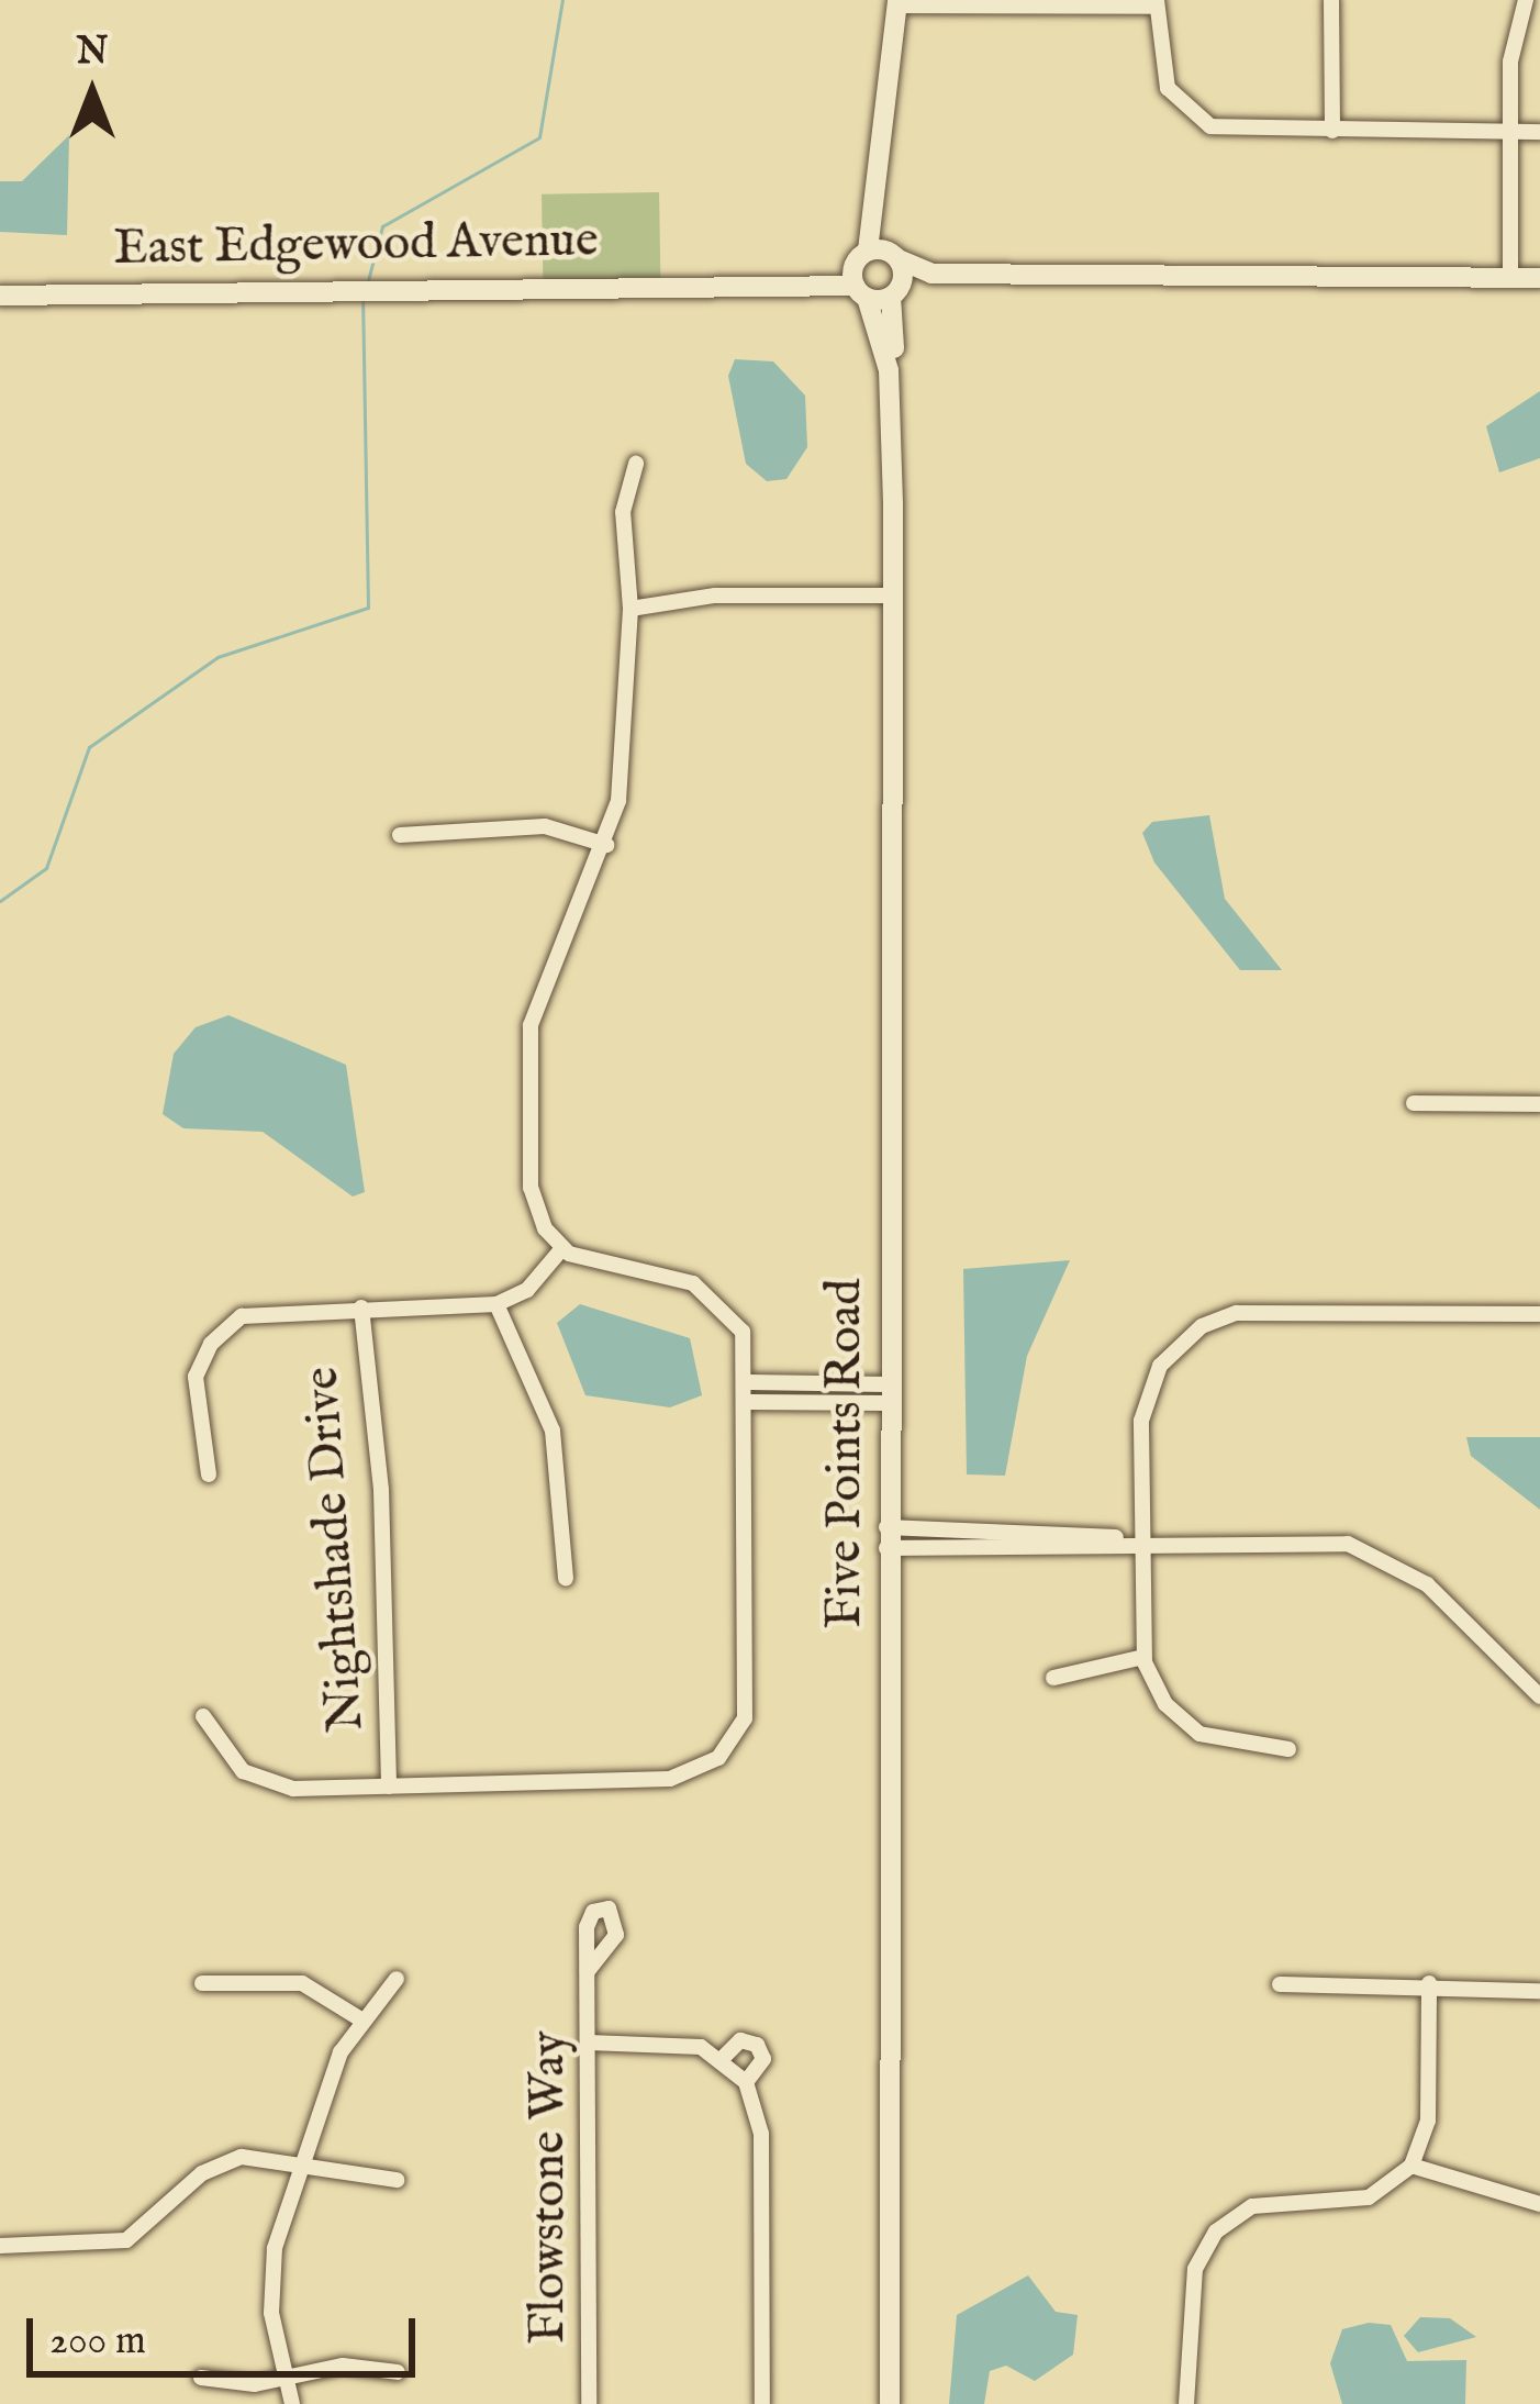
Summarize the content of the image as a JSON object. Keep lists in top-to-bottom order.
{
  "streets": {
    "street": [
      "East Edgewood Avenue",
      "Five Points Road",
      "Nightshade Drive",
      "Flowstone Way"
    ]
  },
  "scale_bar": "200 m",
  "north": "top"
}
